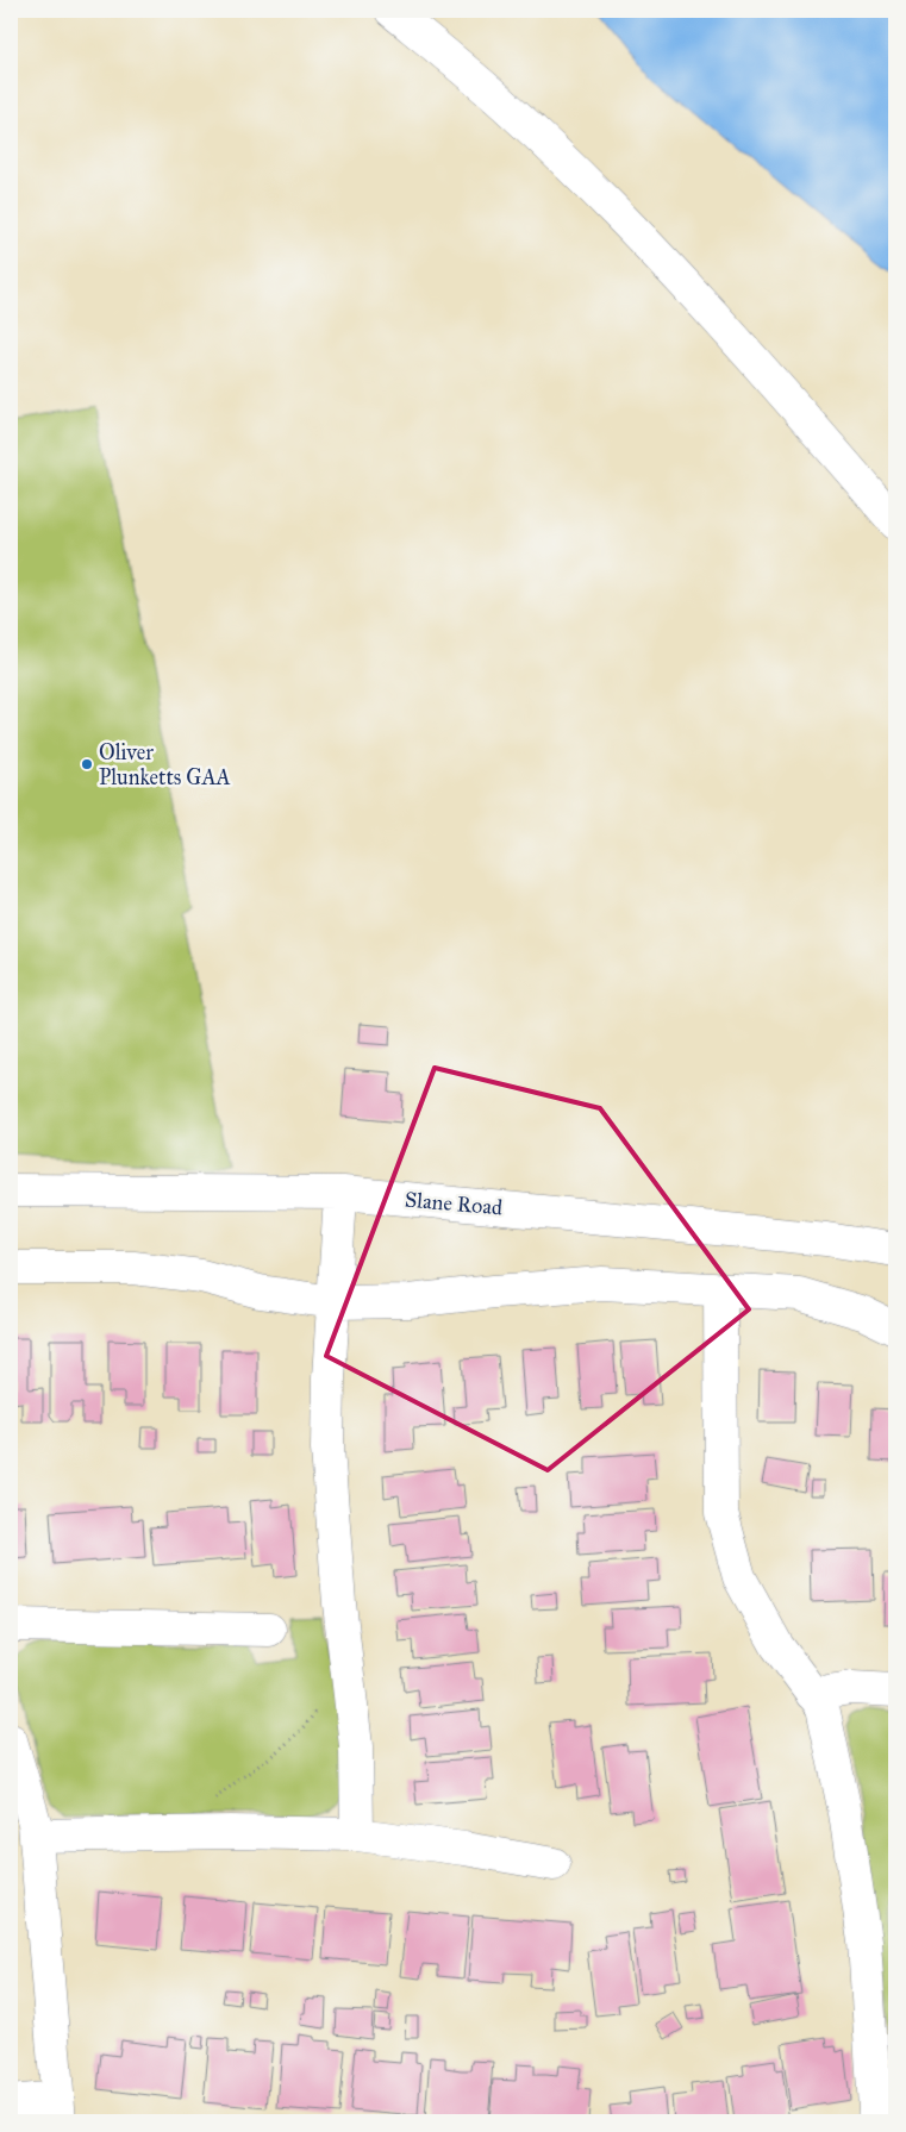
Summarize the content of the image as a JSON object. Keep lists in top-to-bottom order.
{
  "streets": {
    "street": ["Slane Road"]
  },
  "places": ["Oliver Plunketts GAA"]
}
